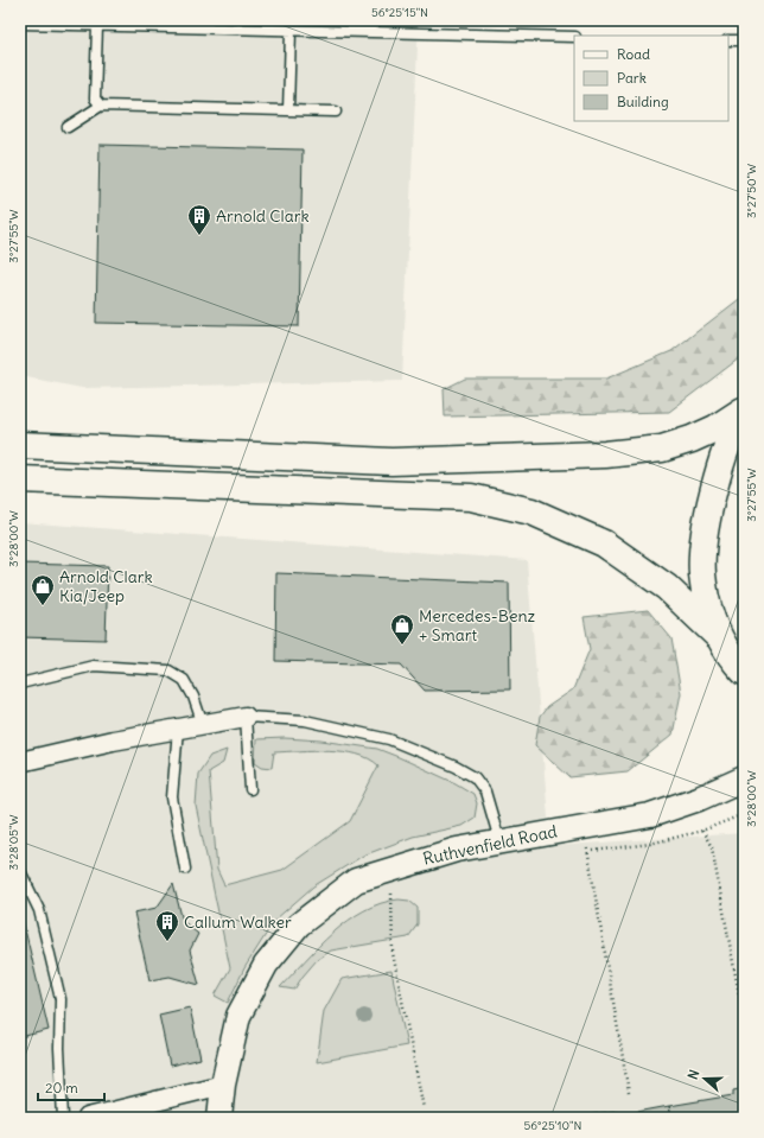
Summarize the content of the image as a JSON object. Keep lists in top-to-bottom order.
{
  "streets": {
    "street": ["Ruthvenfield Road"]
  },
  "places": {
    "building": ["Arnold Clark", "Callum Walker"],
    "shop": ["Arnold Clark Kia/Jeep", "Mercedes-Benz + Smart"]
  },
  "legend": ["Road", "Park", "Building"],
  "scale_bar": "20 m",
  "north": "left",
  "coordinates": [
    "56°25'15\"N",
    "3°27'50\"W",
    "3°27'55\"W",
    "3°28'00\"W",
    "3°28'05\"W",
    "56°25'10\"N"
  ]
}
